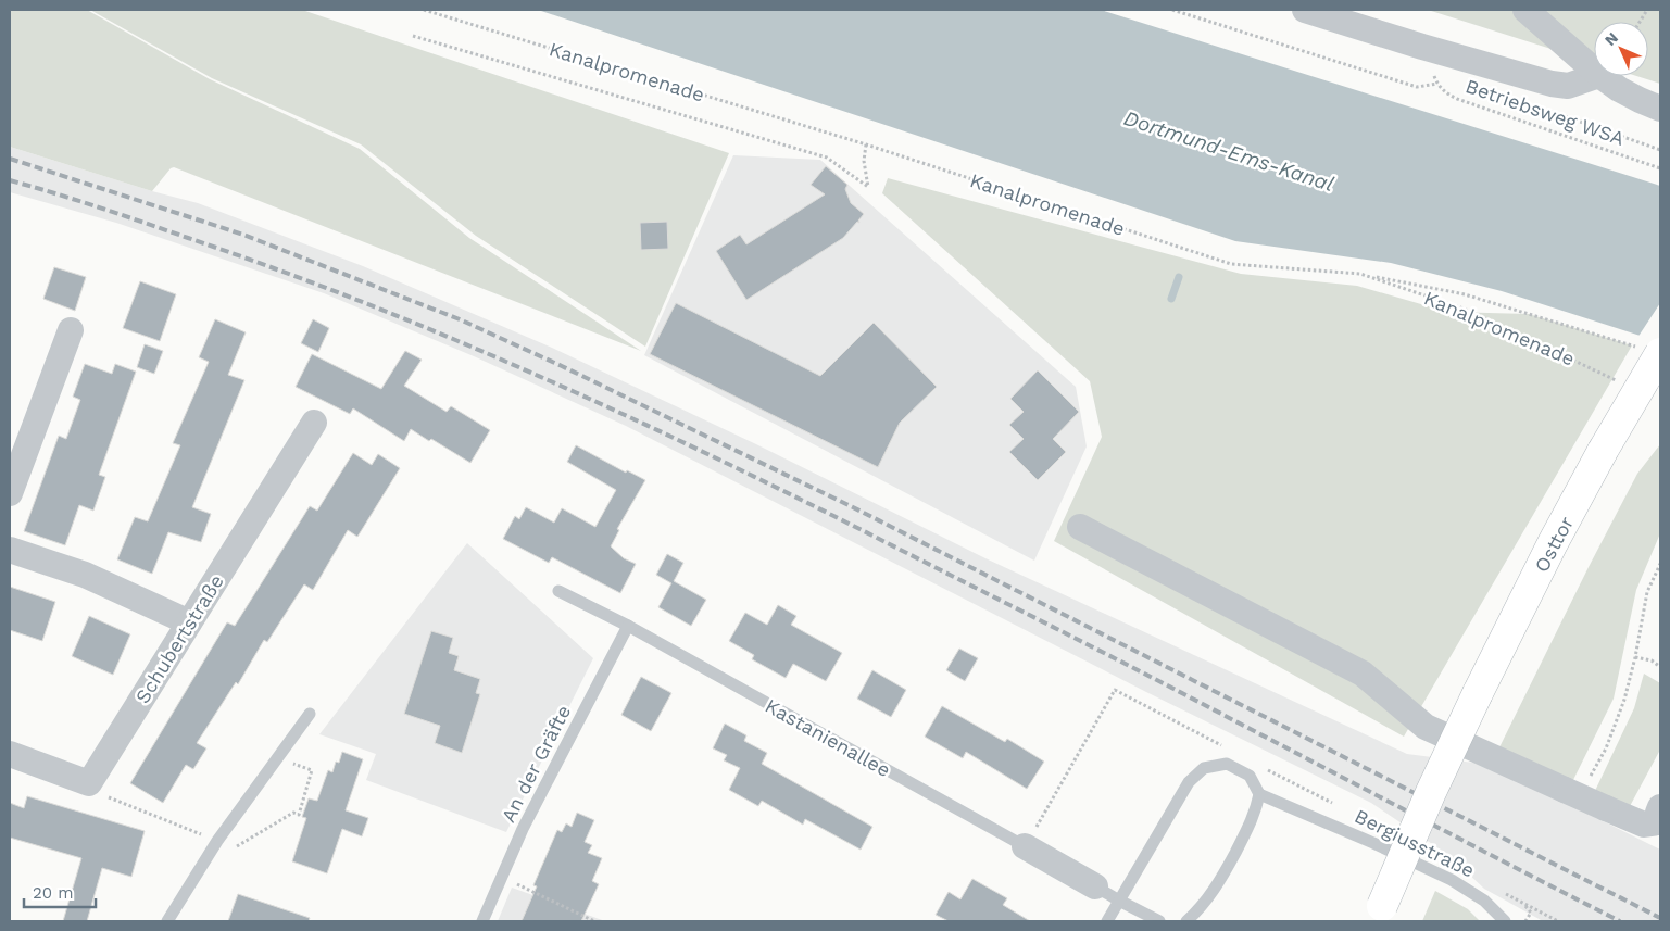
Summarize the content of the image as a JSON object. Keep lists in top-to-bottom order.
{
  "streets": {
    "main road": ["Osttor"],
    "street": ["Schubertstraße", "Kastanienallee"],
    "lane": ["An der Gräfte", "Bergiusstraße"],
    "path": ["Kanalpromenade", "Betriebsweg WSA"]
  },
  "crossings": [
    ["Kastanienallee", "An der Gräfte"]
  ],
  "water": ["Dortmund-Ems-Kanal"],
  "scale_bar": "20 m",
  "north": "top left"
}
